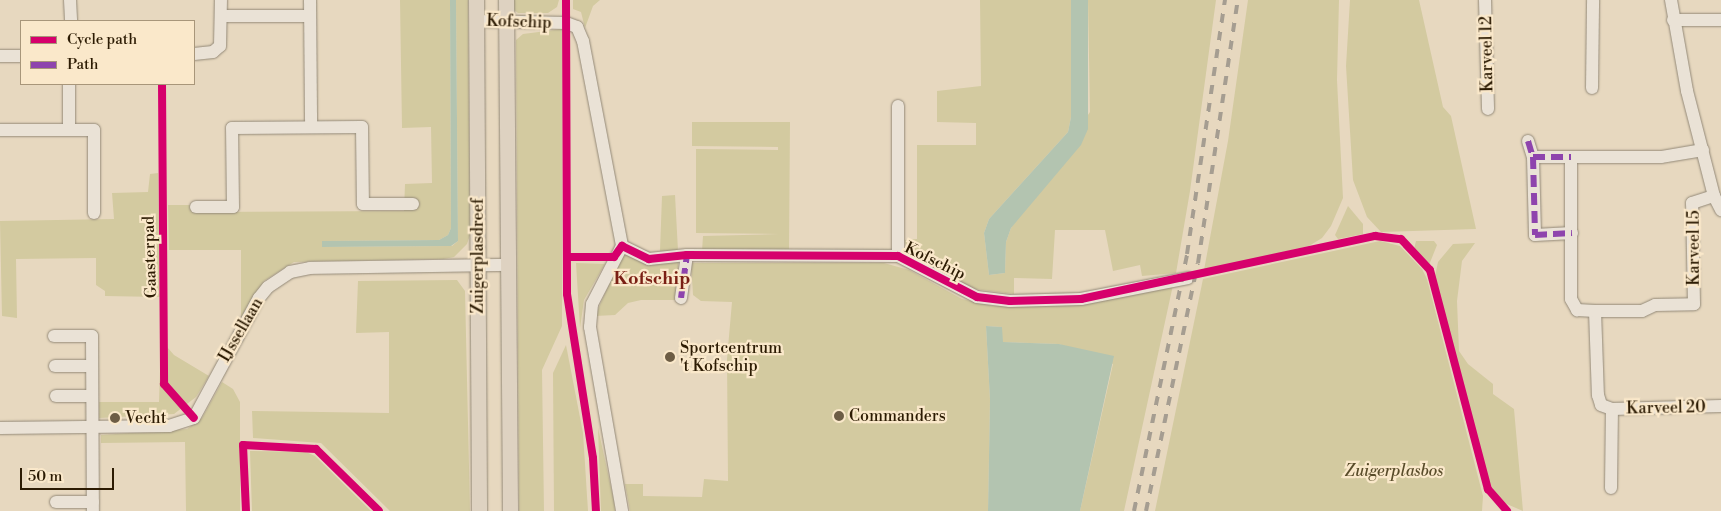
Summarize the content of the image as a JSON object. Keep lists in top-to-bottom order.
{
  "streets": {
    "main road": ["Zuigerplasdreef"],
    "street": [
      "Kofschip",
      "Karveel 12",
      "Karveel 15",
      "IJssellaan",
      "Karveel 20"
    ],
    "cycle path": ["Gaasterpad"]
  },
  "crossings": [
    ["Kofschip", "Zuigerplasdreef"],
    ["Karveel 15", "Karveel 20"],
    ["Zuigerplasdreef", "IJssellaan"]
  ],
  "districts": ["Kofschip"],
  "parks": ["Zuigerplasbos"],
  "places": ["Sportcentrum 't Kofschip", "Commanders", "Vecht"],
  "legend": ["Cycle path", "Path"],
  "scale_bar": "50 m"
}
